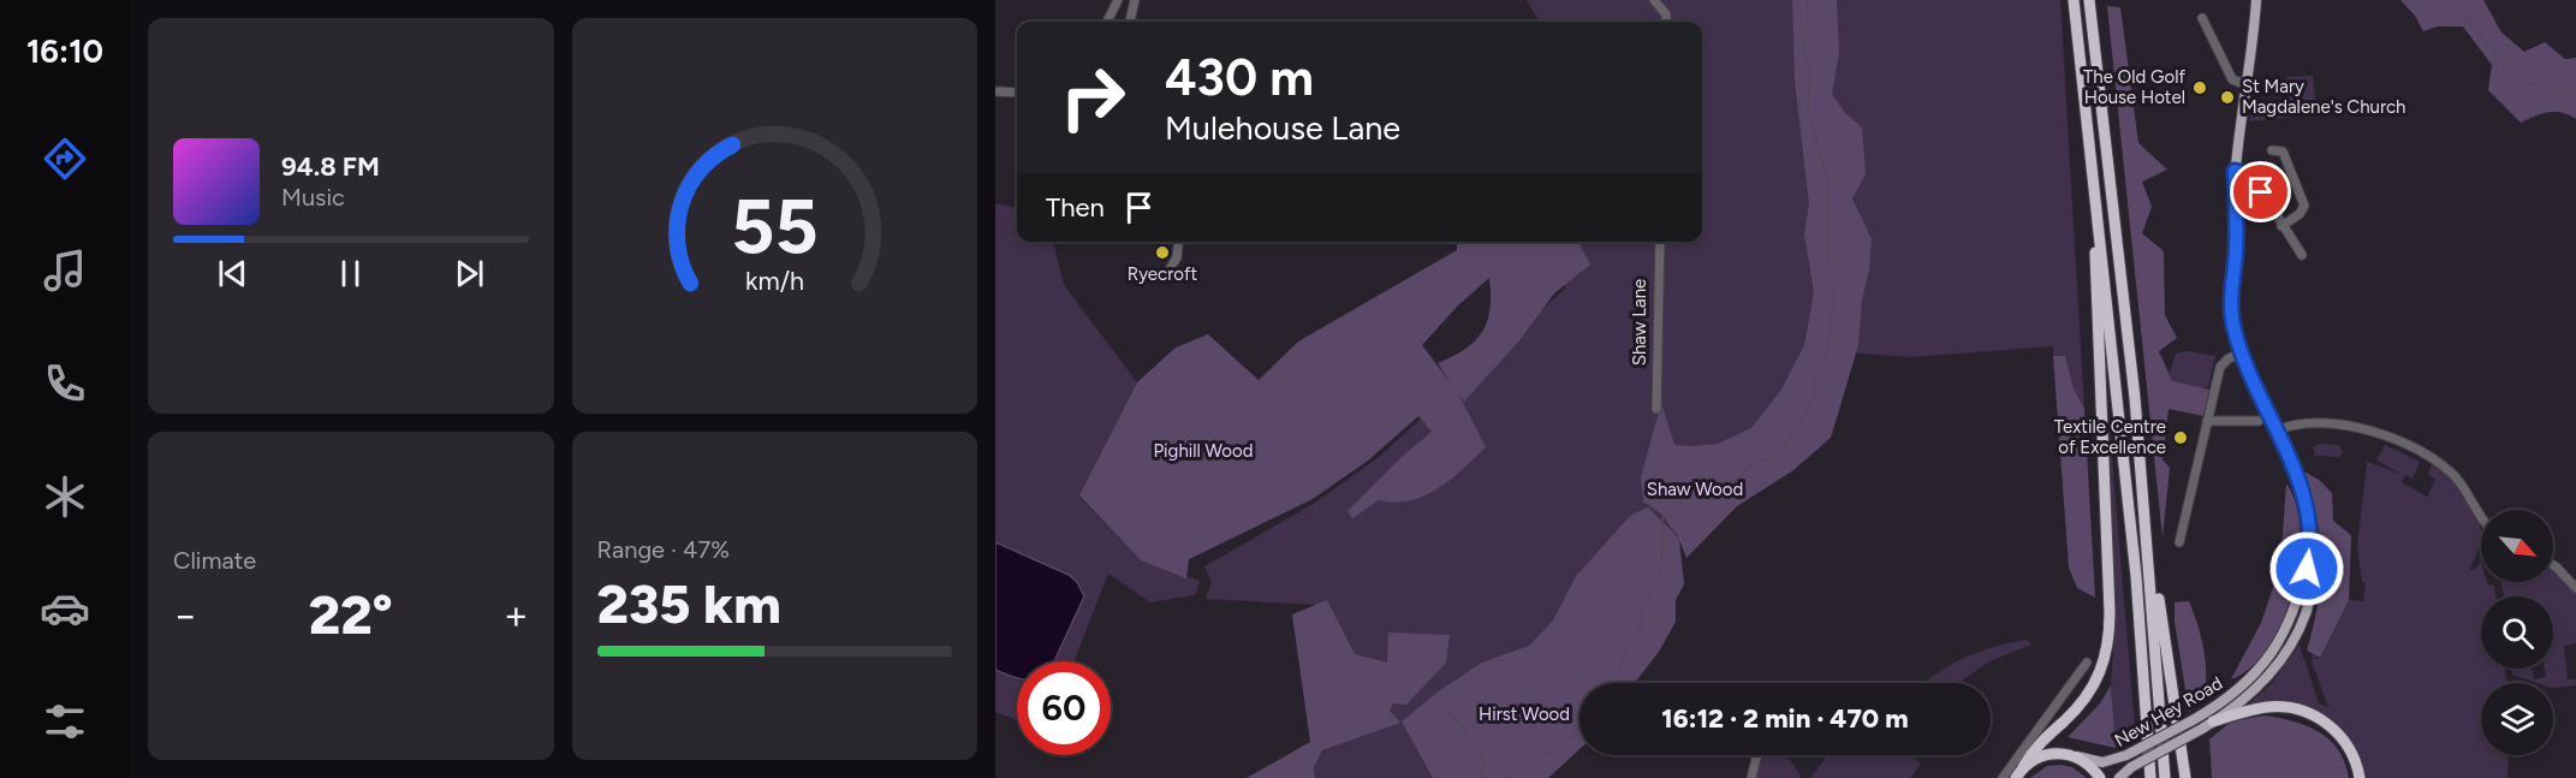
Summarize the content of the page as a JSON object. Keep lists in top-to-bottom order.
{
  "streets": {
    "main road": ["New Hey Road"],
    "street": ["Shaw Lane"]
  },
  "parks": ["Pighill Wood", "Shaw Wood", "Hirst Wood"],
  "places": [
    "The Old Golf House Hotel",
    "St Mary Magdalene's Church",
    "Ryecroft",
    "Textile Centre of Excellence"
  ],
  "north": "bottom right",
  "page": {
    "tabs": "16:10",
    "turn": ["430 m", "Mulehouse Lane"],
    "song": ["94.8 FM", "Music"],
    "then": "Then",
    "tile": [
      "Climate",
      ["Range · 47%", "235 km"]
    ],
    "heat": ["−", "22°", "+"],
    "limit": "60",
    "trip": "16:12 · 2 min · 470 m",
    "gauge": ["55", "km/h"]
  }
}
